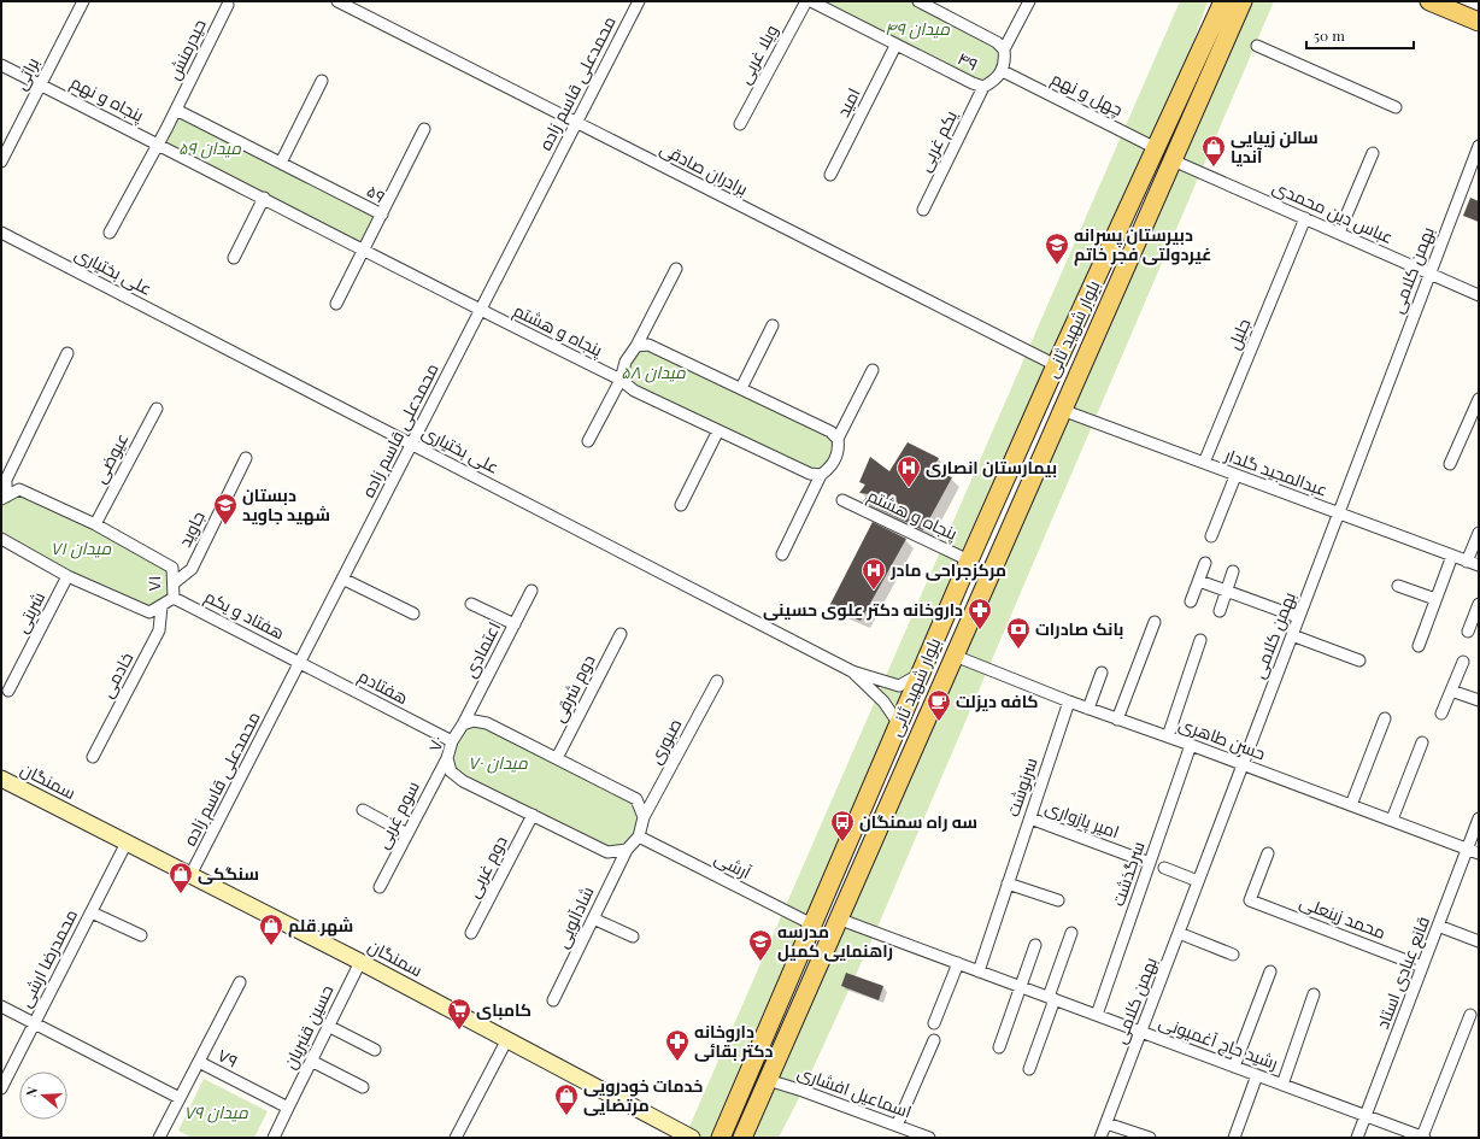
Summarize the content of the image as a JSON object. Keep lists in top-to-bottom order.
{
  "streets": {
    "main road": ["بلوار شهید ثانی", "سمنگان"],
    "street": [
      "حیدرمنش",
      "ویلا غربی",
      "۴۹",
      "براتی",
      "محمدعلی قاسم زاده",
      "چهل و نهم",
      "پنجاه و نهم",
      "امید",
      "یکم غربی",
      "برادران صادقی",
      "۵۹",
      "عباس دین محمدی",
      "بهمن کلامی",
      "علی بختیاری",
      "پنجاه و هشتم",
      "جلیل",
      "عیوضی",
      "عبدالمجید گلدار",
      "جاوید",
      "۷۱",
      "شربتی",
      "هفتاد و یکم",
      "اعتمادی",
      "خادمی",
      "هفتادم",
      "دوم شرقی",
      "حسن طاهری",
      "صبوری",
      "۷۰",
      "سرنوشت",
      "سوم غربی",
      "امیر پازواری",
      "آرشی",
      "دوم غربی",
      "سرگذشت",
      "شادآلویی",
      "محمد زینعلی",
      "محمدرضا ارشی",
      "قانع عبادی استاد",
      "حسین قنبریان",
      "رشید حاج آغمیونی",
      "۷۹",
      "اسماعیل افشاری"
    ]
  },
  "crossings": [
    ["حیدرمنش", "۵۹"],
    ["۴۹", "چهل و نهم"],
    ["۴۹", "امید"],
    ["۴۹", "یکم غربی"],
    ["براتی", "پنجاه و نهم"],
    ["محمدعلی قاسم زاده", "برادران صادقی"],
    ["محمدعلی قاسم زاده", "علی بختیاری"],
    ["محمدعلی قاسم زاده", "پنجاه و هشتم"],
    ["محمدعلی قاسم زاده", "هفتاد و یکم"],
    ["محمدعلی قاسم زاده", "هفتادم"],
    ["محمدعلی قاسم زاده", "سمنگان"],
    ["چهل و نهم", "بلوار شهید ثانی"],
    ["برادران صادقی", "بلوار شهید ثانی"],
    ["عباس دین محمدی", "بهمن کلامی"],
    ["عباس دین محمدی", "بلوار شهید ثانی"],
    ["عباس دین محمدی", "جلیل"],
    ["بهمن کلامی", "عبدالمجید گلدار"],
    ["بهمن کلامی", "حسن طاهری"],
    ["بهمن کلامی", "رشید حاج آغمیونی"],
    ["بلوار شهید ثانی", "پنجاه و هشتم"],
    ["بلوار شهید ثانی", "عبدالمجید گلدار"],
    ["بلوار شهید ثانی", "حسن طاهری"],
    ["بلوار شهید ثانی", "آرشی"],
    ["بلوار شهید ثانی", "رشید حاج آغمیونی"],
    ["بلوار شهید ثانی", "اسماعیل افشاری"],
    ["جلیل", "عبدالمجید گلدار"],
    ["عیوضی", "۷۱"],
    ["جاوید", "۷۱"],
    ["۷۱", "شربتی"],
    ["۷۱", "هفتاد و یکم"],
    ["۷۱", "خادمی"],
    ["هفتاد و یکم", "هفتادم"],
    ["اعتمادی", "۷۰"],
    ["هفتادم", "۷۰"],
    ["دوم شرقی", "۷۰"],
    ["حسن طاهری", "سرنوشت"],
    ["حسن طاهری", "سرگذشت"],
    ["حسن طاهری", "قانع عبادی استاد"],
    ["صبوری", "۷۰"],
    ["۷۰", "سوم غربی"],
    ["۷۰", "دوم غربی"],
    ["۷۰", "شادآلویی"],
    ["سمنگان", "محمدرضا ارشی"],
    ["سمنگان", "حسین قنبریان"],
    ["سرنوشت", "امیر پازواری"],
    ["سرنوشت", "رشید حاج آغمیونی"],
    ["امیر پازواری", "سرگذشت"],
    ["سرگذشت", "رشید حاج آغمیونی"],
    ["محمد زینعلی", "قانع عبادی استاد"],
    ["قانع عبادی استاد", "رشید حاج آغمیونی"],
    ["حسین قنبریان", "۷۹"]
  ],
  "parks": [
    "میدان ۴۹",
    "میدان ۵۹",
    "میدان ۵۸",
    "میدان ۷۱",
    "میدان ۷۰",
    "میدان ۷۹"
  ],
  "places": {
    "shop": [
      "سالن زیبایی آندیا",
      "سنگکی",
      "شهر قلم",
      "خدمات خودرویی مرتضایی"
    ],
    "school or university": ["دبیرستان پسرانه غیردولتی فجر خاتم", "دبستان شهید جاوید", "مدرسه راهنمایی کمیل"],
    "hospital": ["بیمارستان انصاری", "مرکزجراحی مادر"],
    "pharmacy": ["داروخانه دکتر علوی حسینی", "داروخانه دکتر بقائی"],
    "bank": ["بانک صادرات"],
    "cafe": ["کافه دیزلت"],
    "bus stop": ["سه راه سمنگان"],
    "supermarket": ["کامبای"]
  },
  "scale_bar": "50 m",
  "north": "left"
}
